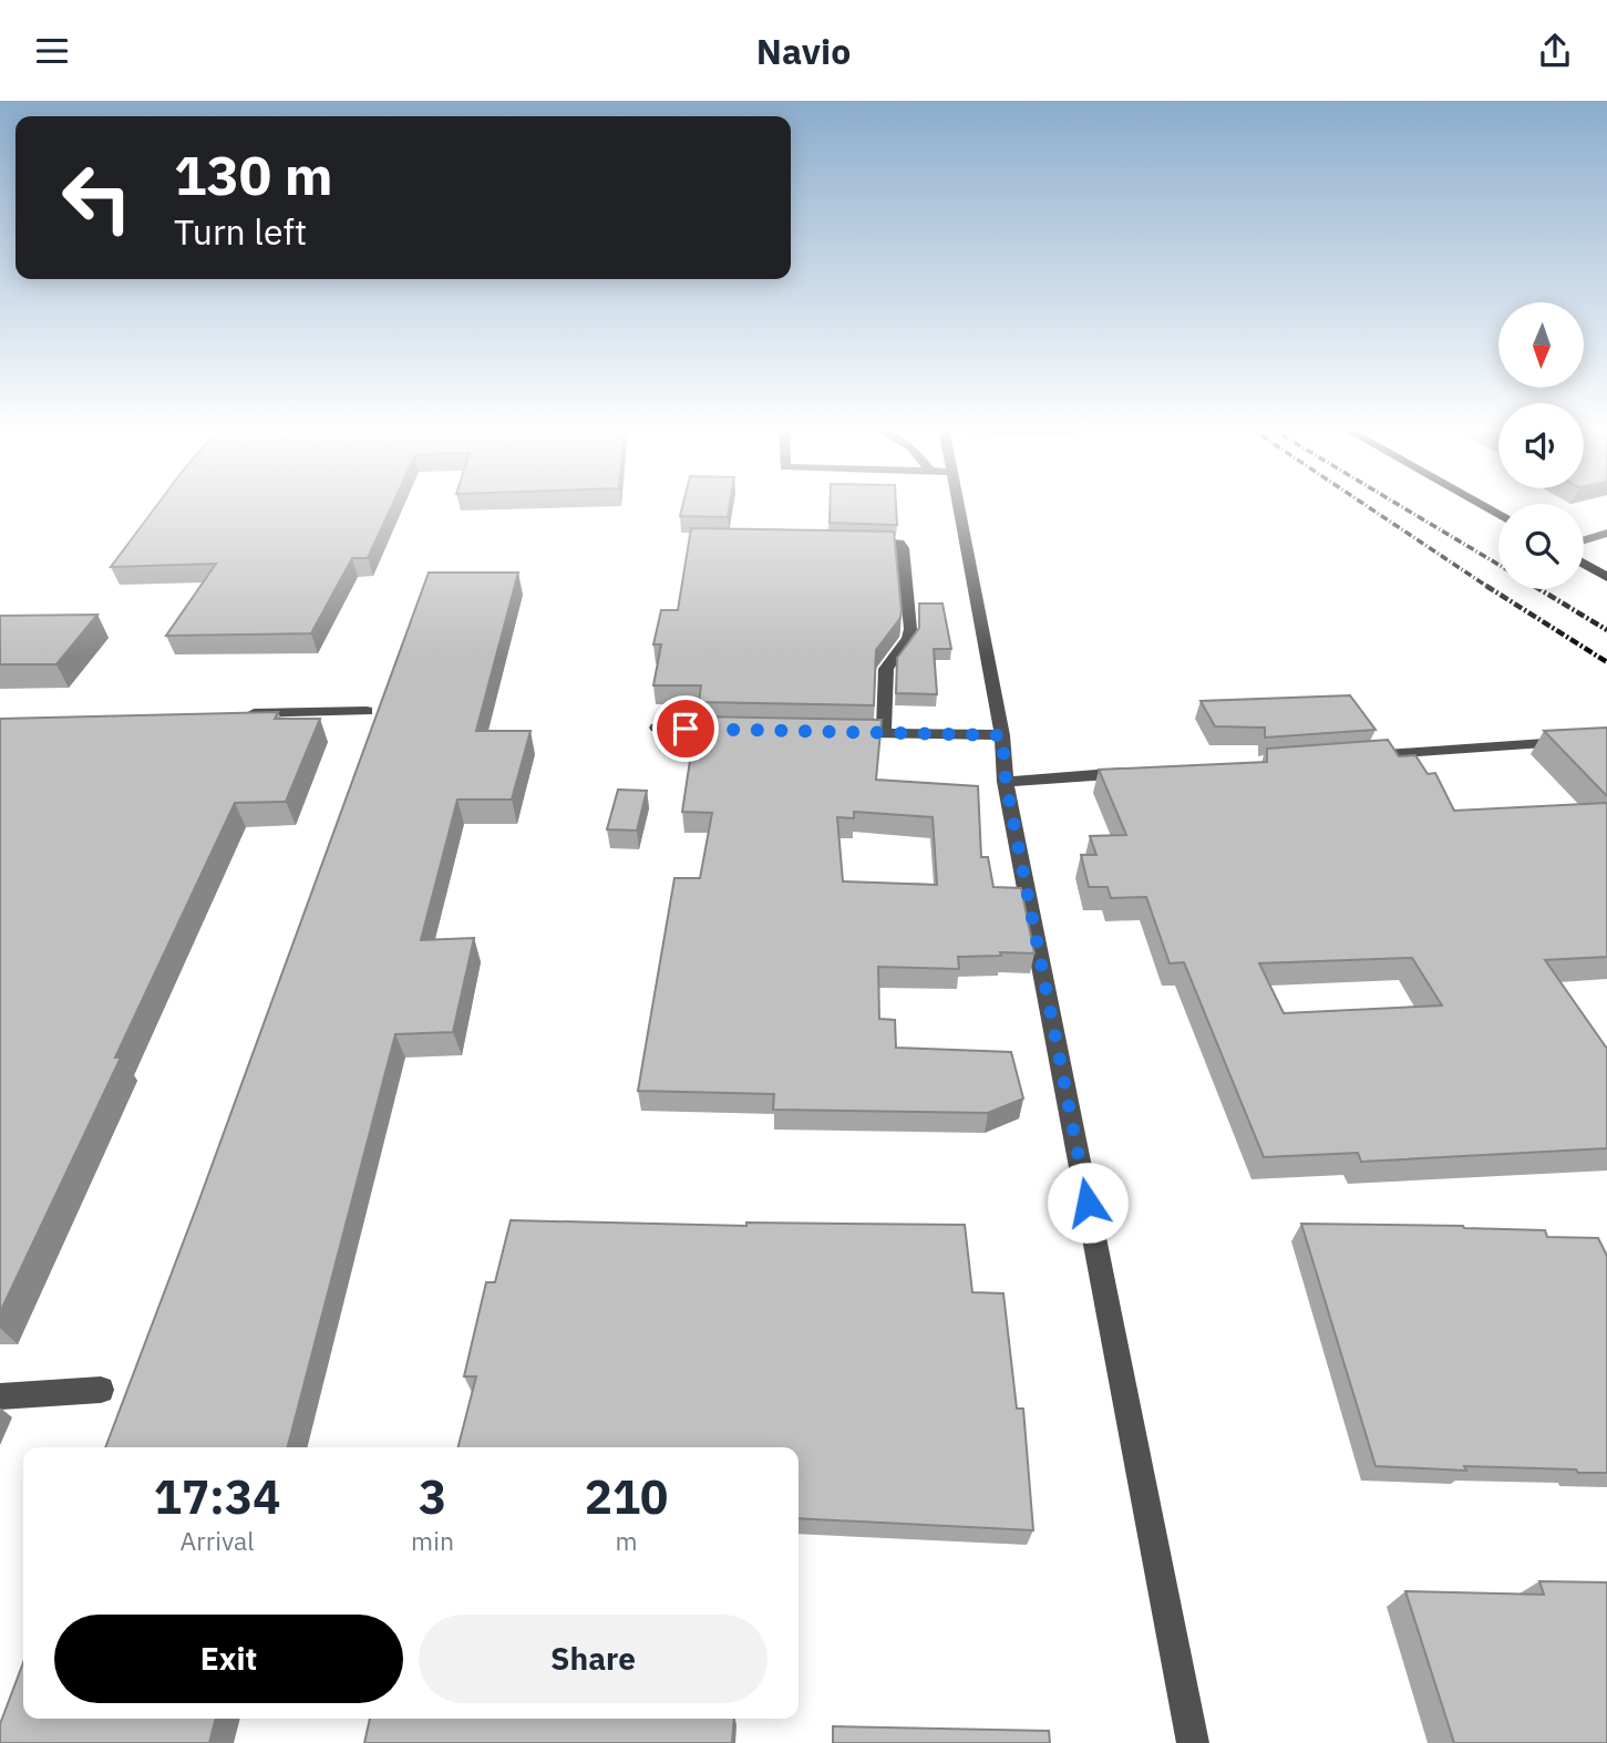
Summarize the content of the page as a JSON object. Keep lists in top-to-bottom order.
{
  "north": "bottom",
  "page": {
    "header": "Navio",
    "turn": ["130 m", "Turn left"],
    "eta": [
      "17:34",
      "Arrival",
      "3",
      "min",
      "210",
      "m"
    ],
    "buttons": ["Exit", "Share"]
  }
}
